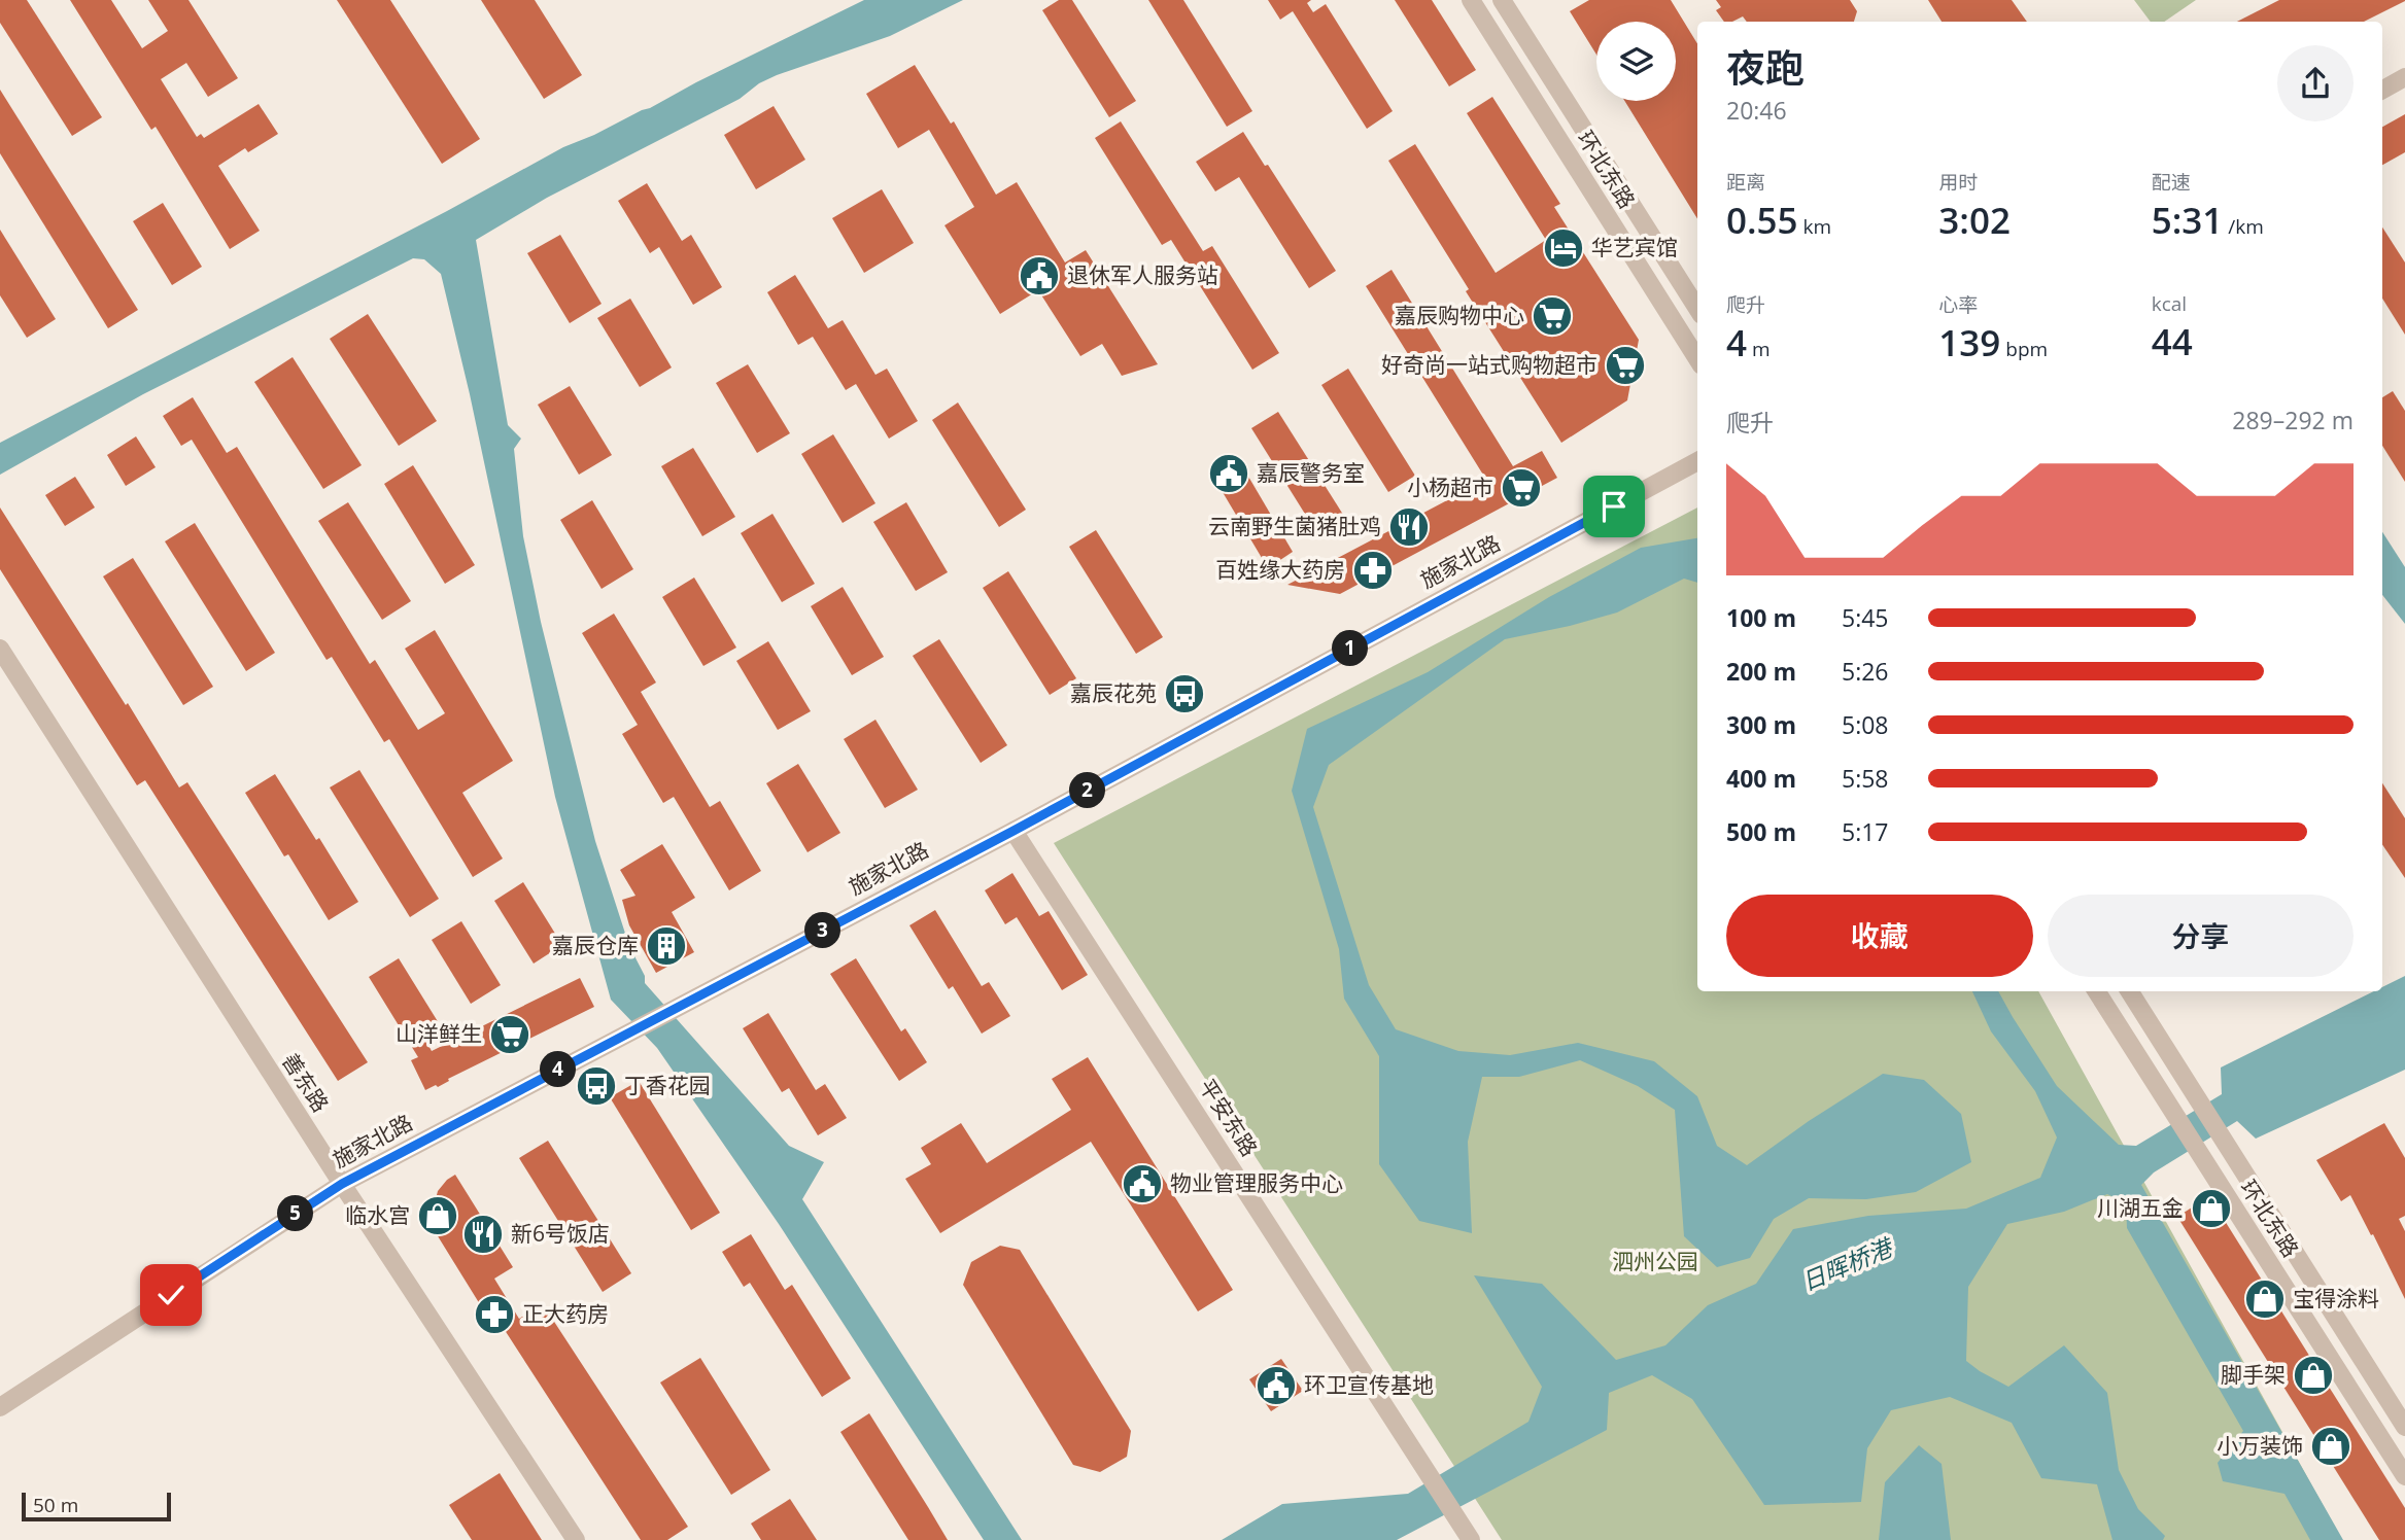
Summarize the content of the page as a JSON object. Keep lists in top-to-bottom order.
{
  "streets": {
    "street": [
      "环北东路",
      "施家北路",
      "善东路",
      "平安东路"
    ]
  },
  "crossings": [
    ["施家北路", "善东路"],
    ["施家北路", "平安东路"]
  ],
  "water": ["日晖桥港"],
  "parks": ["泗州公园"],
  "places": {
    "hotel": ["华艺宾馆"],
    "public building": [
      "退休军人服务站",
      "嘉辰警务室",
      "物业管理服务中心",
      "环卫宣传基地"
    ],
    "supermarket": [
      "嘉辰购物中心",
      "好奇尚一站式购物超市",
      "小杨超市",
      "山洋鲜生"
    ],
    "restaurant": ["云南野生菌猪肚鸡", "新6号饭店"],
    "pharmacy": ["百姓缘大药房", "正大药房"],
    "bus stop": ["嘉辰花苑", "丁香花园"],
    "building": ["嘉辰仓库"],
    "shop": [
      "川湖五金",
      "临水宫",
      "宝得涂料",
      "脚手架",
      "小万装饰"
    ]
  },
  "scale_bar": "50 m",
  "page": {
    "heading": ["夜跑", "20:46"],
    "stats": [
      ["距离", "0.55 km"],
      ["用时", "3:02"],
      ["配速", "5:31 /km"],
      ["爬升", "4 m"],
      ["心率", "139 bpm"],
      ["kcal", "44"]
    ],
    "chart": ["爬升", "289–292 m"],
    "list": [
      {
        "name": "100 m",
        "note": "5:45"
      },
      {
        "name": "200 m",
        "note": "5:26"
      },
      {
        "name": "300 m",
        "note": "5:08"
      },
      {
        "name": "400 m",
        "note": "5:58"
      },
      {
        "name": "500 m",
        "note": "5:17"
      }
    ],
    "pins": [
      "1",
      "2",
      "3",
      "4",
      "5"
    ],
    "buttons": ["收藏", "分享"],
    "scale": "50 m"
  }
}
